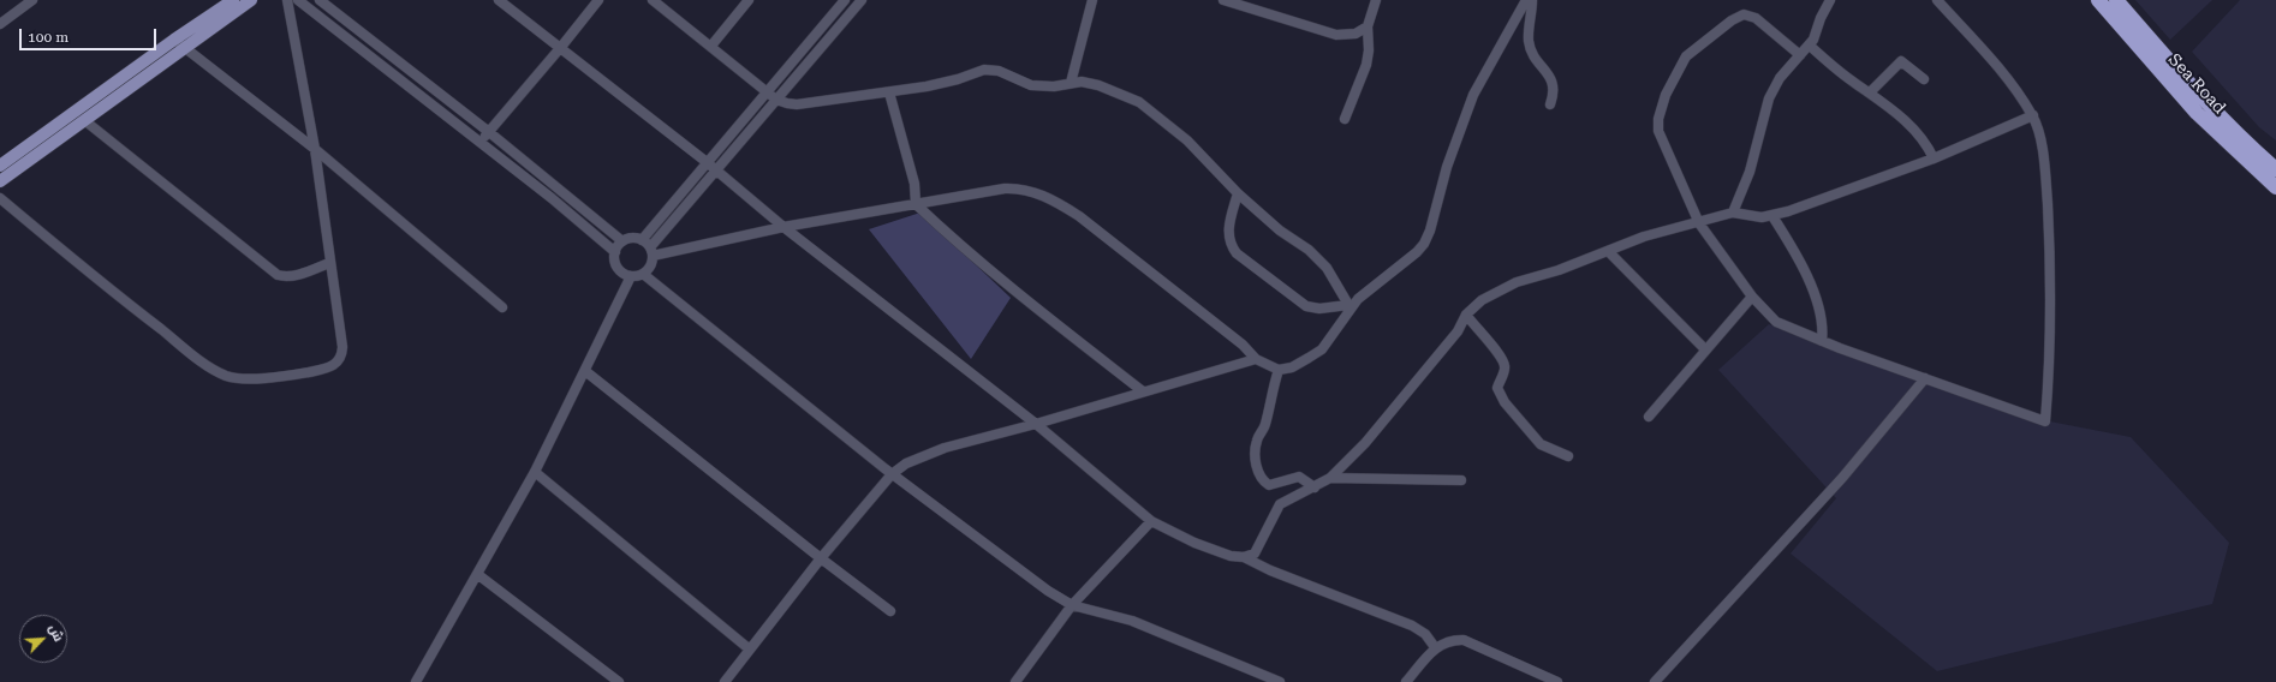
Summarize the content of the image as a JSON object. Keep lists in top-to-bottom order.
{
  "streets": {
    "highway": ["Sea Road"]
  },
  "scale_bar": "100 m",
  "north": "top right"
}
